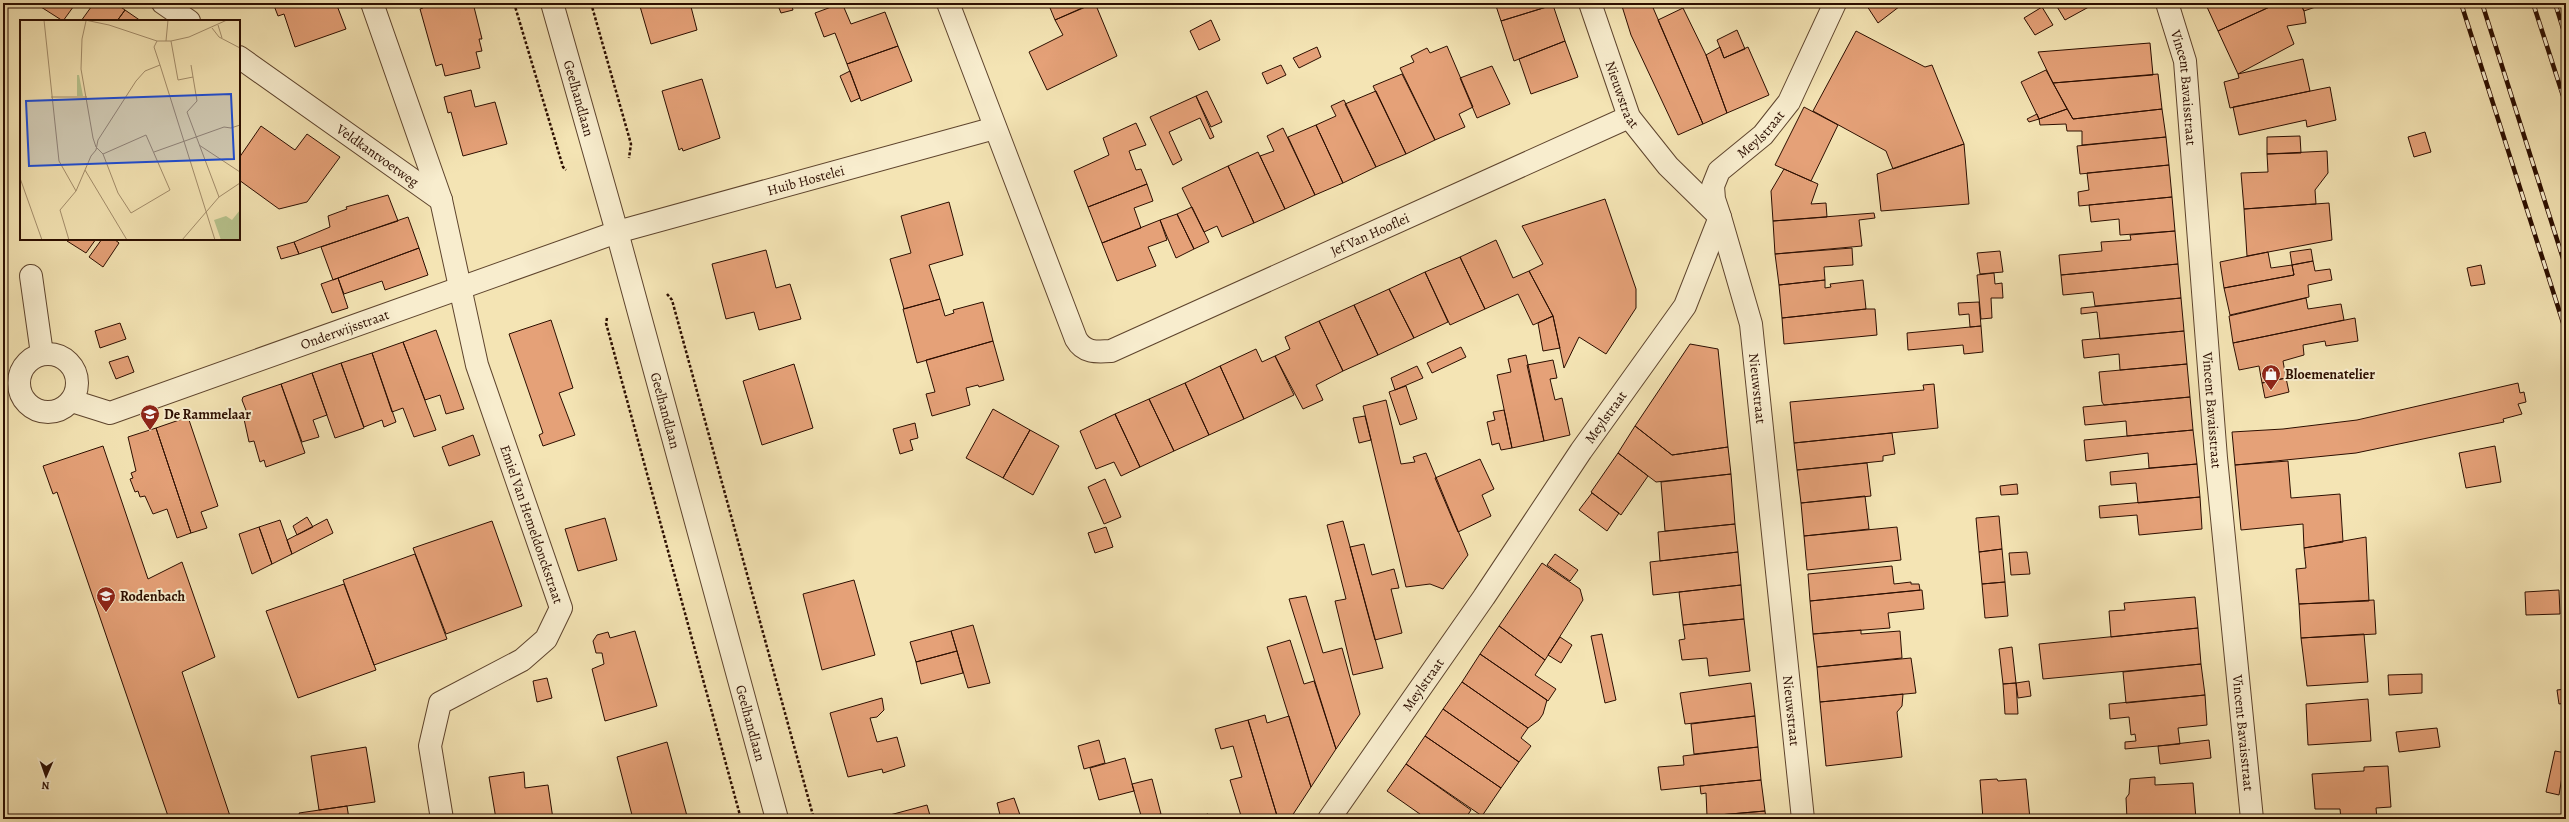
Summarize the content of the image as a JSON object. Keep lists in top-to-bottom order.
{
  "streets": {
    "street": [
      "Vincent Bavaisstraat",
      "Nieuwstraat",
      "Geelhandlaan",
      "Meylstraat",
      "Veldkantvoetweg",
      "Huib Hostelei",
      "Jef Van Hooflei",
      "Onderwijsstraat",
      "Emiel Van Hemeldonckstraat"
    ]
  },
  "crossings": [
    ["Nieuwstraat", "Meylstraat"],
    ["Nieuwstraat", "Jef Van Hooflei"],
    ["Geelhandlaan", "Huib Hostelei"],
    ["Geelhandlaan", "Onderwijsstraat"],
    ["Huib Hostelei", "Jef Van Hooflei"],
    ["Huib Hostelei", "Onderwijsstraat"],
    ["Onderwijsstraat", "Emiel Van Hemeldonckstraat"]
  ],
  "places": {
    "shop": ["Bloemenatelier"],
    "school or university": ["De Rammelaar", "Rodenbach"]
  },
  "north": "bottom"
}
